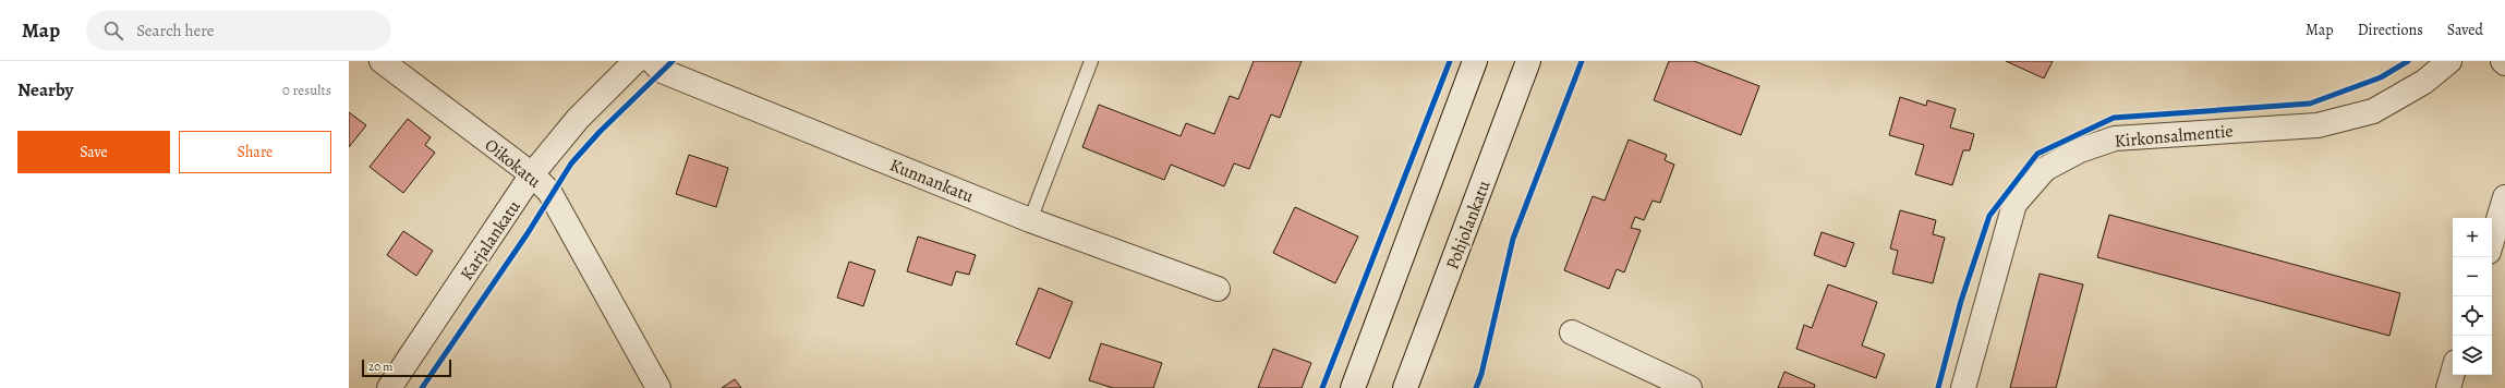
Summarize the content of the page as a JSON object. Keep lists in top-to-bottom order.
{
  "streets": {
    "street": [
      "Kirkonsalmentie",
      "Oikokatu",
      "Kunnankatu",
      "Pohjolankatu",
      "Karjalankatu"
    ]
  },
  "crossings": [
    ["Oikokatu", "Karjalankatu"]
  ],
  "scale_bar": "20 m",
  "page": {
    "header": "Map",
    "search": "Search here",
    "nav": ["Map", "Directions", "Saved"],
    "heading": ["Nearby", "0 results"],
    "buttons": ["Save", "Share"],
    "map_buttons": ["+", "−"],
    "scale": "20 m"
  }
}
